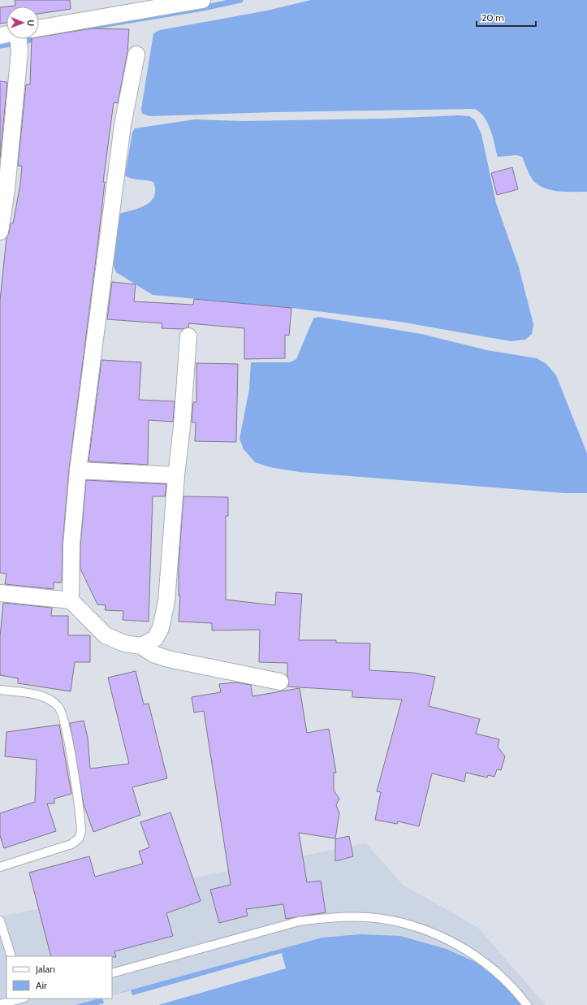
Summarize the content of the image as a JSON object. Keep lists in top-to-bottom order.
{
  "legend": ["Jalan", "Air"],
  "scale_bar": "20 m",
  "north": "right"
}
